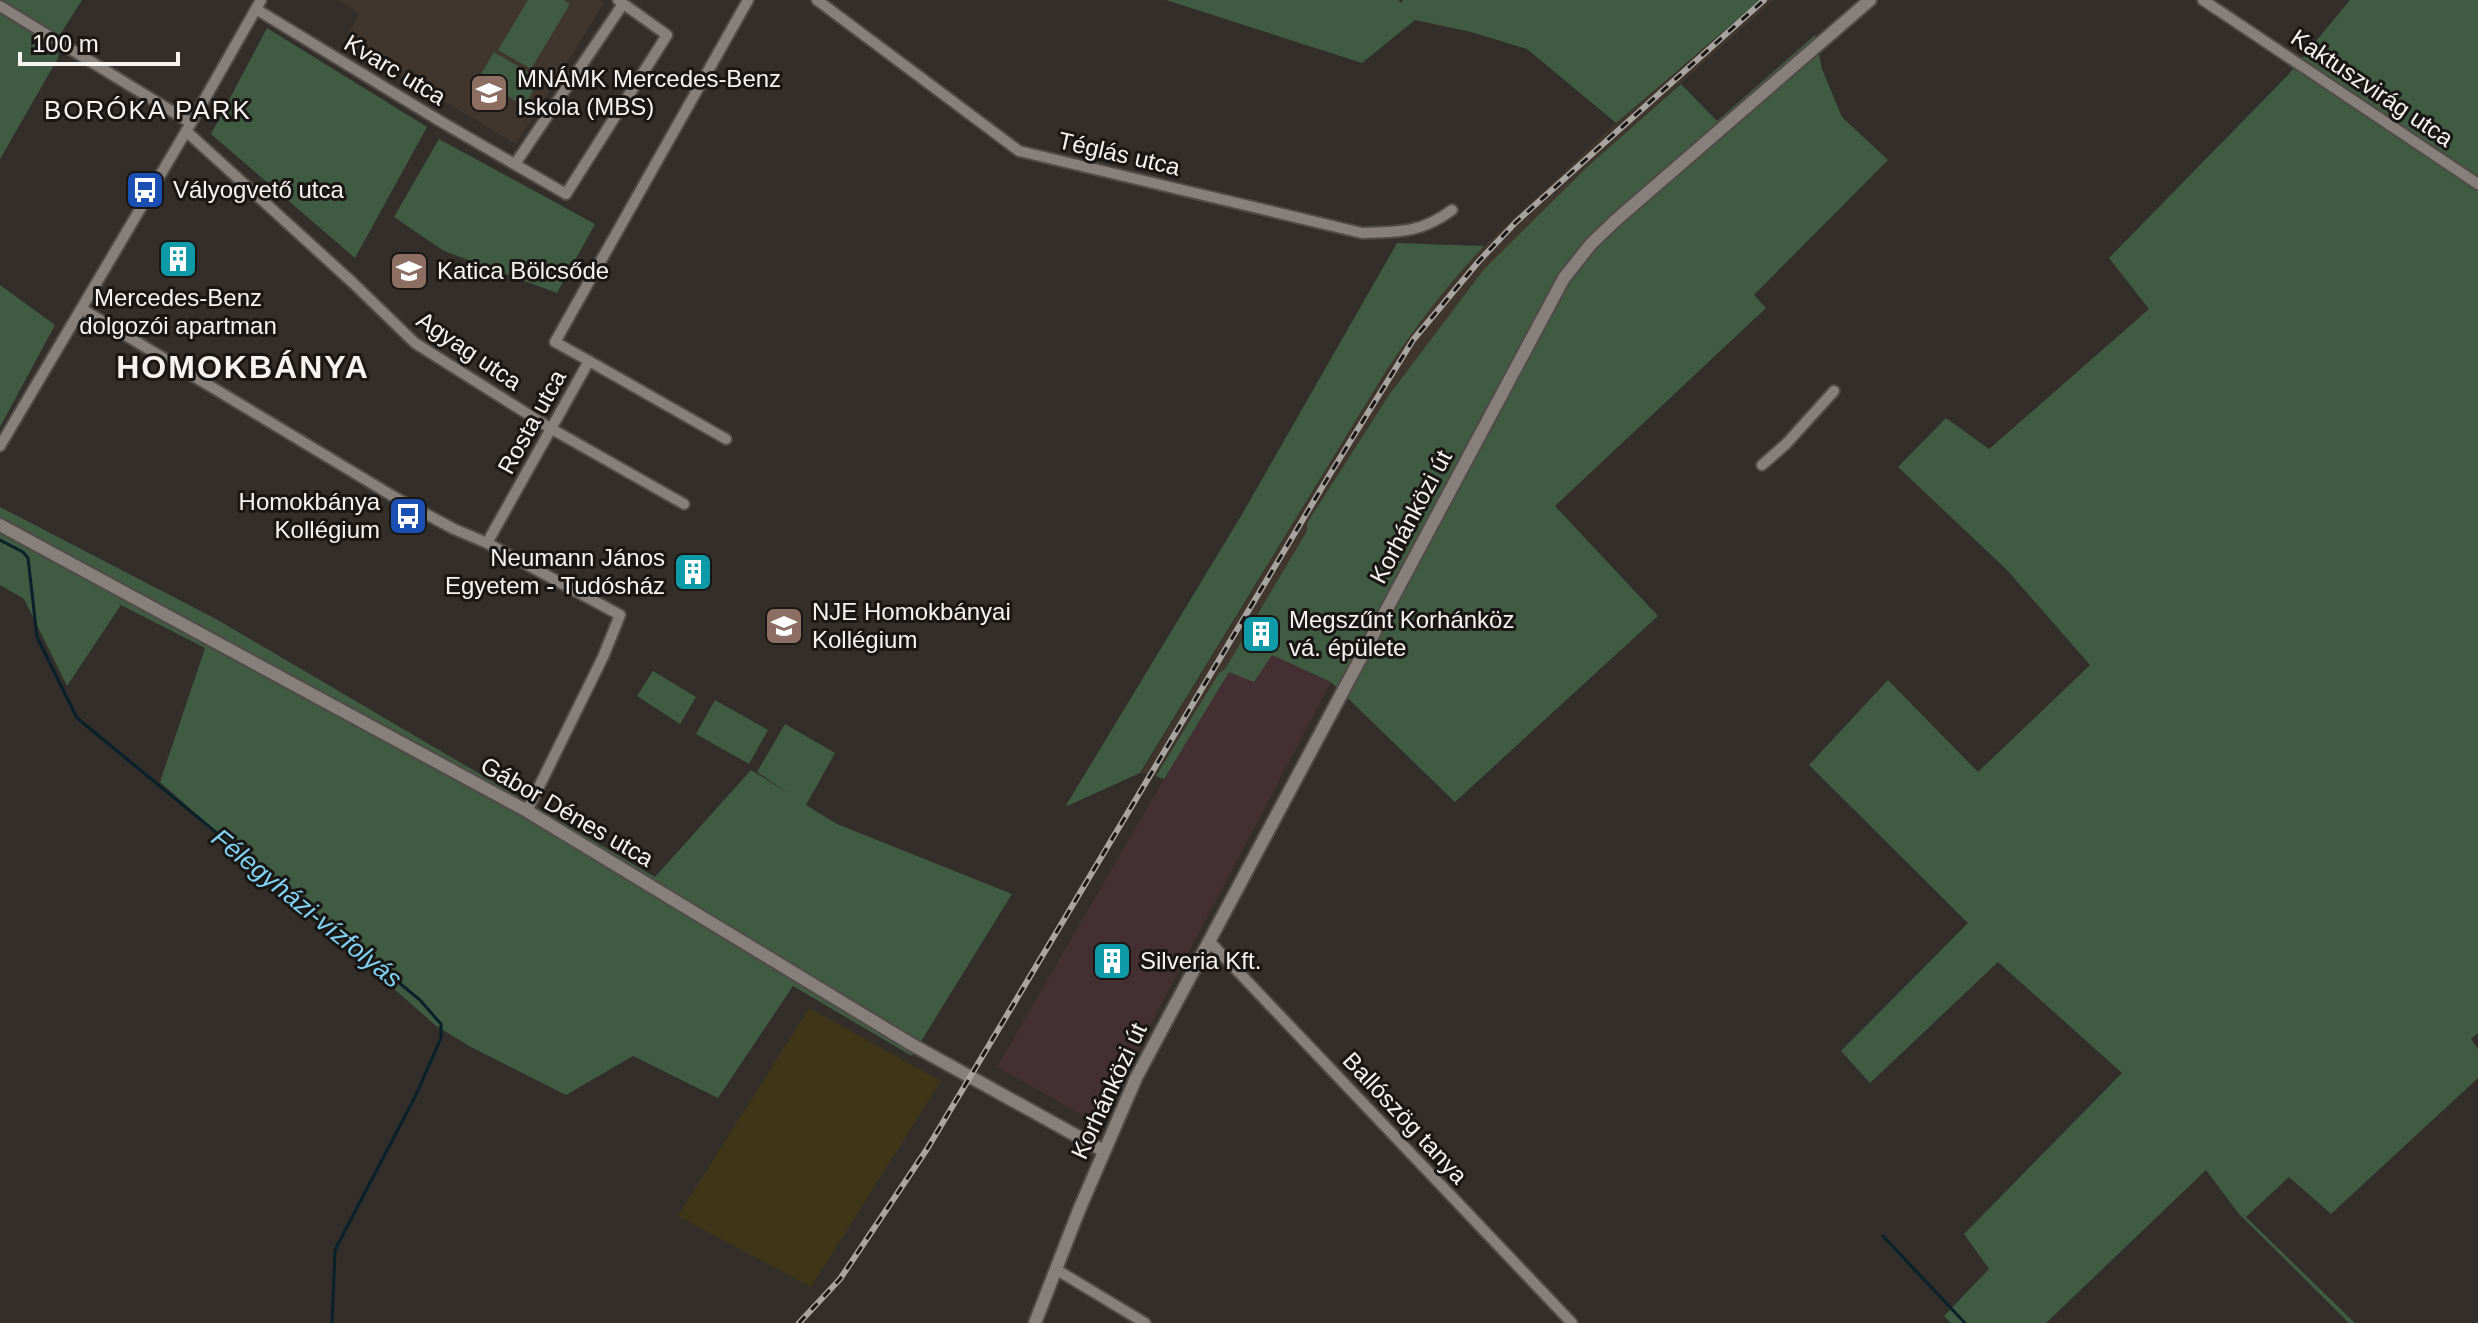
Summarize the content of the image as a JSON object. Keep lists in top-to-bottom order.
{
  "streets": {
    "street": [
      "Kvarc utca",
      "Kaktuszvirág utca",
      "Téglás utca",
      "Agyag utca",
      "Rosta utca",
      "Korhánközi út",
      "Gábor Dénes utca",
      "Ballószög tanya"
    ]
  },
  "crossings": [
    ["Agyag utca", "Rosta utca"],
    ["Korhánközi út", "Gábor Dénes utca"],
    ["Korhánközi út", "Ballószög tanya"]
  ],
  "districts": ["BORÓKA PARK", "HOMOKBÁNYA"],
  "water": ["Félegyházi-vízfolyás"],
  "places": {
    "school or university": ["MNÁMK Mercedes-Benz Iskola (MBS)", "Katica Bölcsőde", "NJE Homokbányai Kollégium"],
    "bus stop": ["Vályogvető utca", "Homokbánya Kollégium"],
    "building": [
      "Mercedes-Benz dolgozói apartman",
      "Neumann János Egyetem - Tudósház",
      "Megszűnt Korhánköz vá. épülete",
      "Silveria Kft."
    ]
  },
  "scale_bar": "100 m"
}
